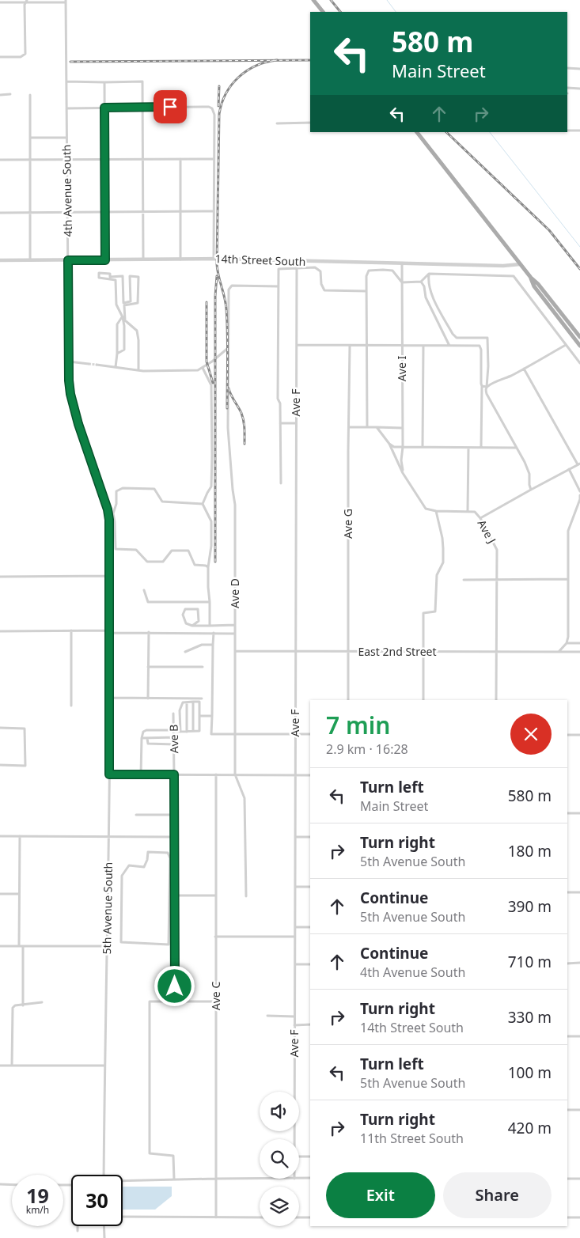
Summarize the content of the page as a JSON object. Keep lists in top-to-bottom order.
{
  "streets": {
    "street": [
      "4th Avenue South",
      "14th Street South",
      "Ave I",
      "Ave F",
      "Ave G",
      "Ave J",
      "Ave D",
      "East 2nd Street",
      "Ave B",
      "5th Avenue South",
      "Ave C"
    ]
  },
  "crossings": [
    ["4th Avenue South", "14th Street South"],
    ["4th Avenue South", "5th Avenue South"],
    ["14th Street South", "Ave I"],
    ["Ave F", "East 2nd Street"],
    ["Ave G", "East 2nd Street"],
    ["Ave J", "East 2nd Street"],
    ["Ave D", "East 2nd Street"]
  ],
  "page": {
    "turn": ["580 m", "Main Street"],
    "heading": ["7 min", "2.9 km · 16:28"],
    "list": [
      {
        "name": "Turn left",
        "note": "Main Street",
        "value": "580 m"
      },
      {
        "name": "Turn right",
        "note": "5th Avenue South",
        "value": "180 m"
      },
      {
        "name": "Continue",
        "note": "5th Avenue South",
        "value": "390 m"
      },
      {
        "name": "Continue",
        "note": "4th Avenue South",
        "value": "710 m"
      },
      {
        "name": "Turn right",
        "note": "14th Street South",
        "value": "330 m"
      },
      {
        "name": "Turn left",
        "note": "5th Avenue South",
        "value": "100 m"
      },
      {
        "name": "Turn right",
        "note": "11th Street South",
        "value": "420 m"
      }
    ],
    "buttons": ["Exit", "Share"],
    "speed": "19 km/h",
    "limit": "30"
  }
}
